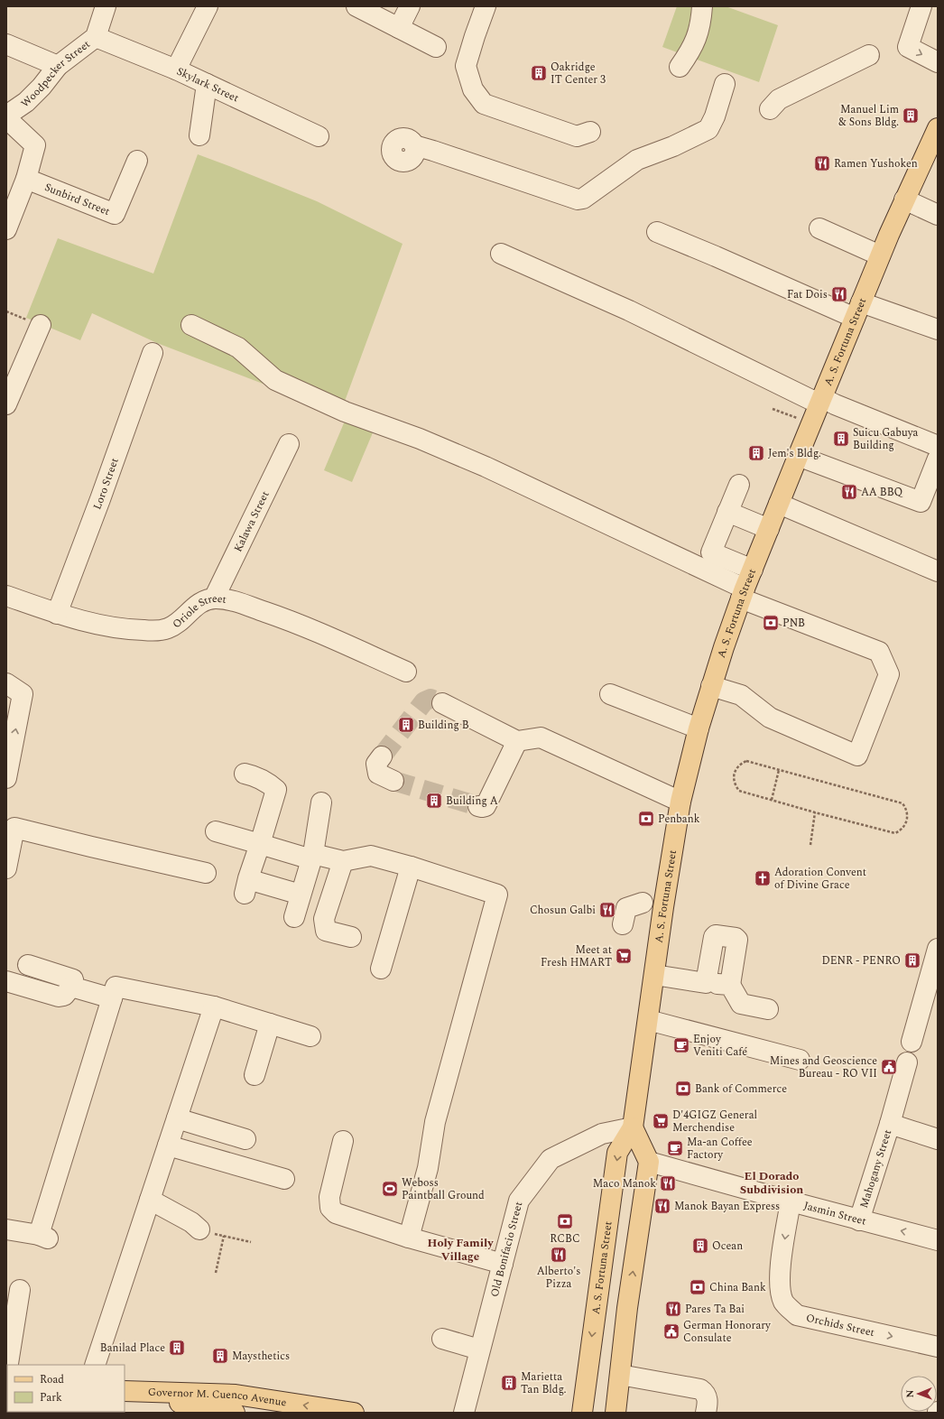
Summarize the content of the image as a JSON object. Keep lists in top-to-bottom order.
{
  "streets": {
    "main road": ["A. S. Fortuna Street", "Governor M. Cuenco Avenue"],
    "street": [
      "Woodpecker Street",
      "Skylark Street",
      "Sunbird Street",
      "Loro Street",
      "Kalawa Street",
      "Oriole Street",
      "Mahogany Street",
      "Jasmin Street",
      "Old Bonifacio Street",
      "Orchids Street"
    ]
  },
  "crossings": [
    ["Woodpecker Street", "Skylark Street"],
    ["A. S. Fortuna Street", "Old Bonifacio Street"],
    ["Loro Street", "Oriole Street"],
    ["Kalawa Street", "Oriole Street"],
    ["Mahogany Street", "Jasmin Street"],
    ["Jasmin Street", "Orchids Street"]
  ],
  "districts": ["El Dorado Subdivision", "Holy Family Village"],
  "places": {
    "building": [
      "Oakridge IT Center 3",
      "Manuel Lim & Sons Bldg.",
      "Suicu Gabuya Building",
      "Jem's Bldg.",
      "Building B",
      "Building A",
      "DENR - PENRO",
      "Ocean",
      "Banilad Place",
      "Maysthetics",
      "Marietta Tan Bldg."
    ],
    "restaurant": [
      "Ramen Yushoken",
      "Fat Dois",
      "AA BBQ",
      "Chosun Galbi",
      "Maco Manok",
      "Manok Bayan Express",
      "Alberto's Pizza",
      "Pares Ta Bai"
    ],
    "bank": [
      "PNB",
      "Penbank",
      "Bank of Commerce",
      "RCBC",
      "China Bank"
    ],
    "church": ["Adoration Convent of Divine Grace"],
    "supermarket": ["Meet at Fresh HMART", "D'4GIGZ General Merchendise"],
    "cafe": ["Enjoy Veniti Café", "Ma-an Coffee Factory"],
    "public building": ["Mines and Geoscience Bureau - RO VII", "German Honorary Consulate"],
    "sports": ["Weboss Paintball Ground"]
  },
  "legend": ["Road", "Park"],
  "north": "left"
}
